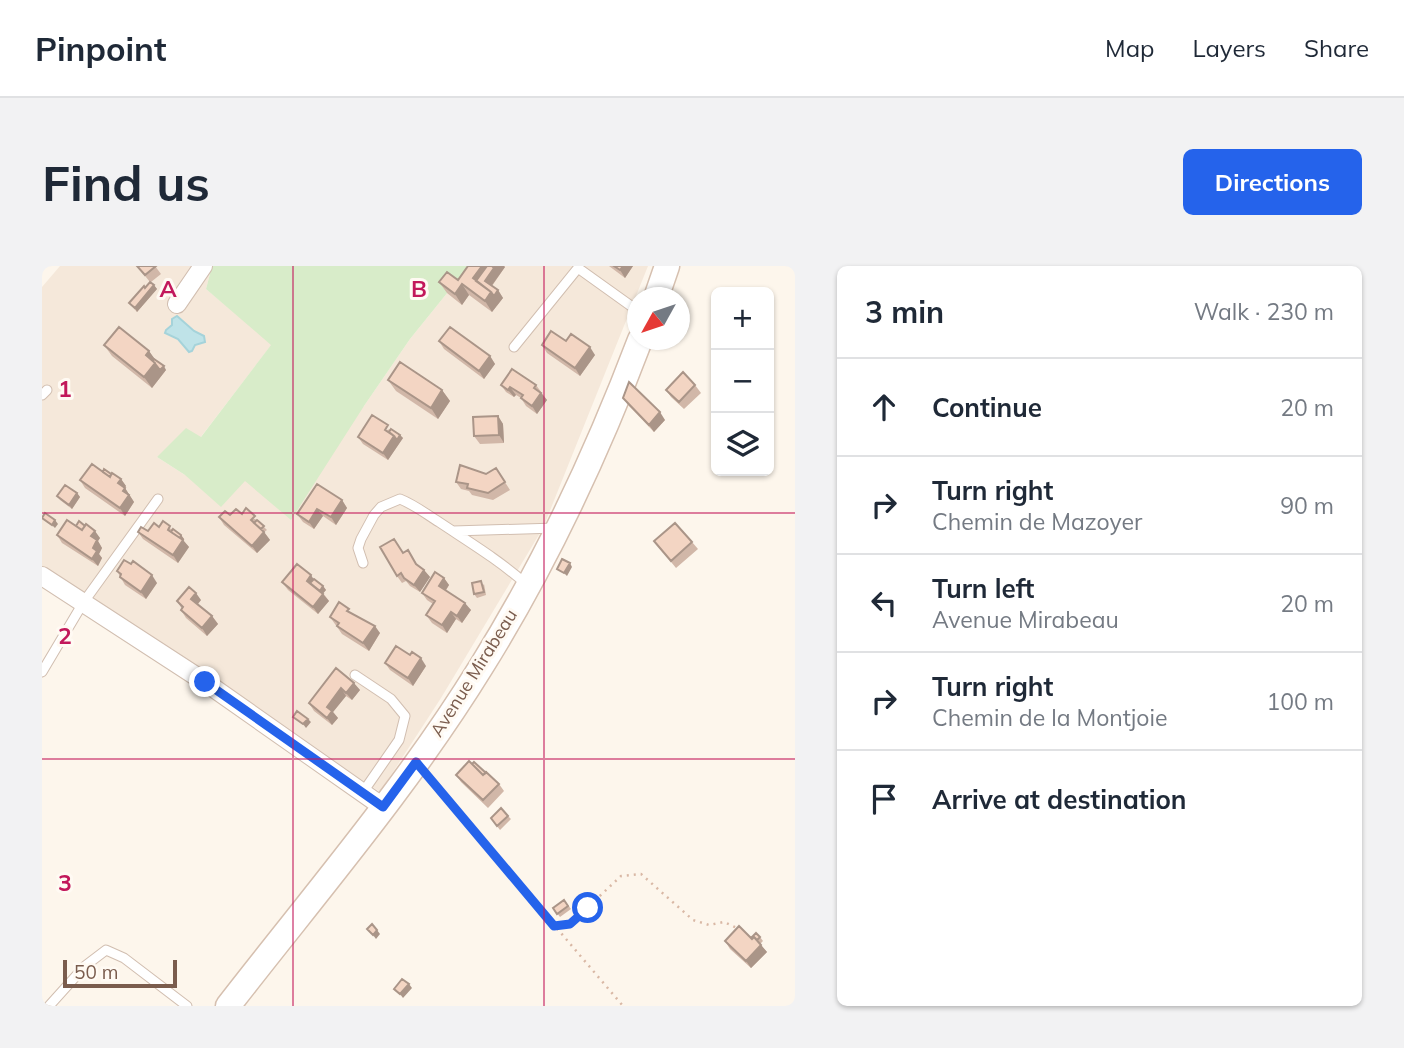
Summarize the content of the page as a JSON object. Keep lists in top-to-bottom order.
{
  "streets": {
    "main road": ["Avenue Mirabeau"]
  },
  "scale_bar": "50 m",
  "north": "bottom left",
  "page": {
    "header": "Pinpoint",
    "nav": ["Map", "Layers", "Share"],
    "buttons": "Directions",
    "title": "Find us",
    "heading": ["3 min", "Walk · 230 m"],
    "map_buttons": ["+", "−"],
    "list": [
      ["Continue", "20 m"],
      ["Turn right", "Chemin de Mazoyer", "90 m"],
      ["Turn left", "Avenue Mirabeau", "20 m"],
      ["Turn right", "Chemin de la Montjoie", "100 m"],
      "Arrive at destination"
    ],
    "scale": "50 m"
  },
  "grid": {
    "columns": ["A", "B"],
    "rows": ["1", "2", "3"]
  }
}
